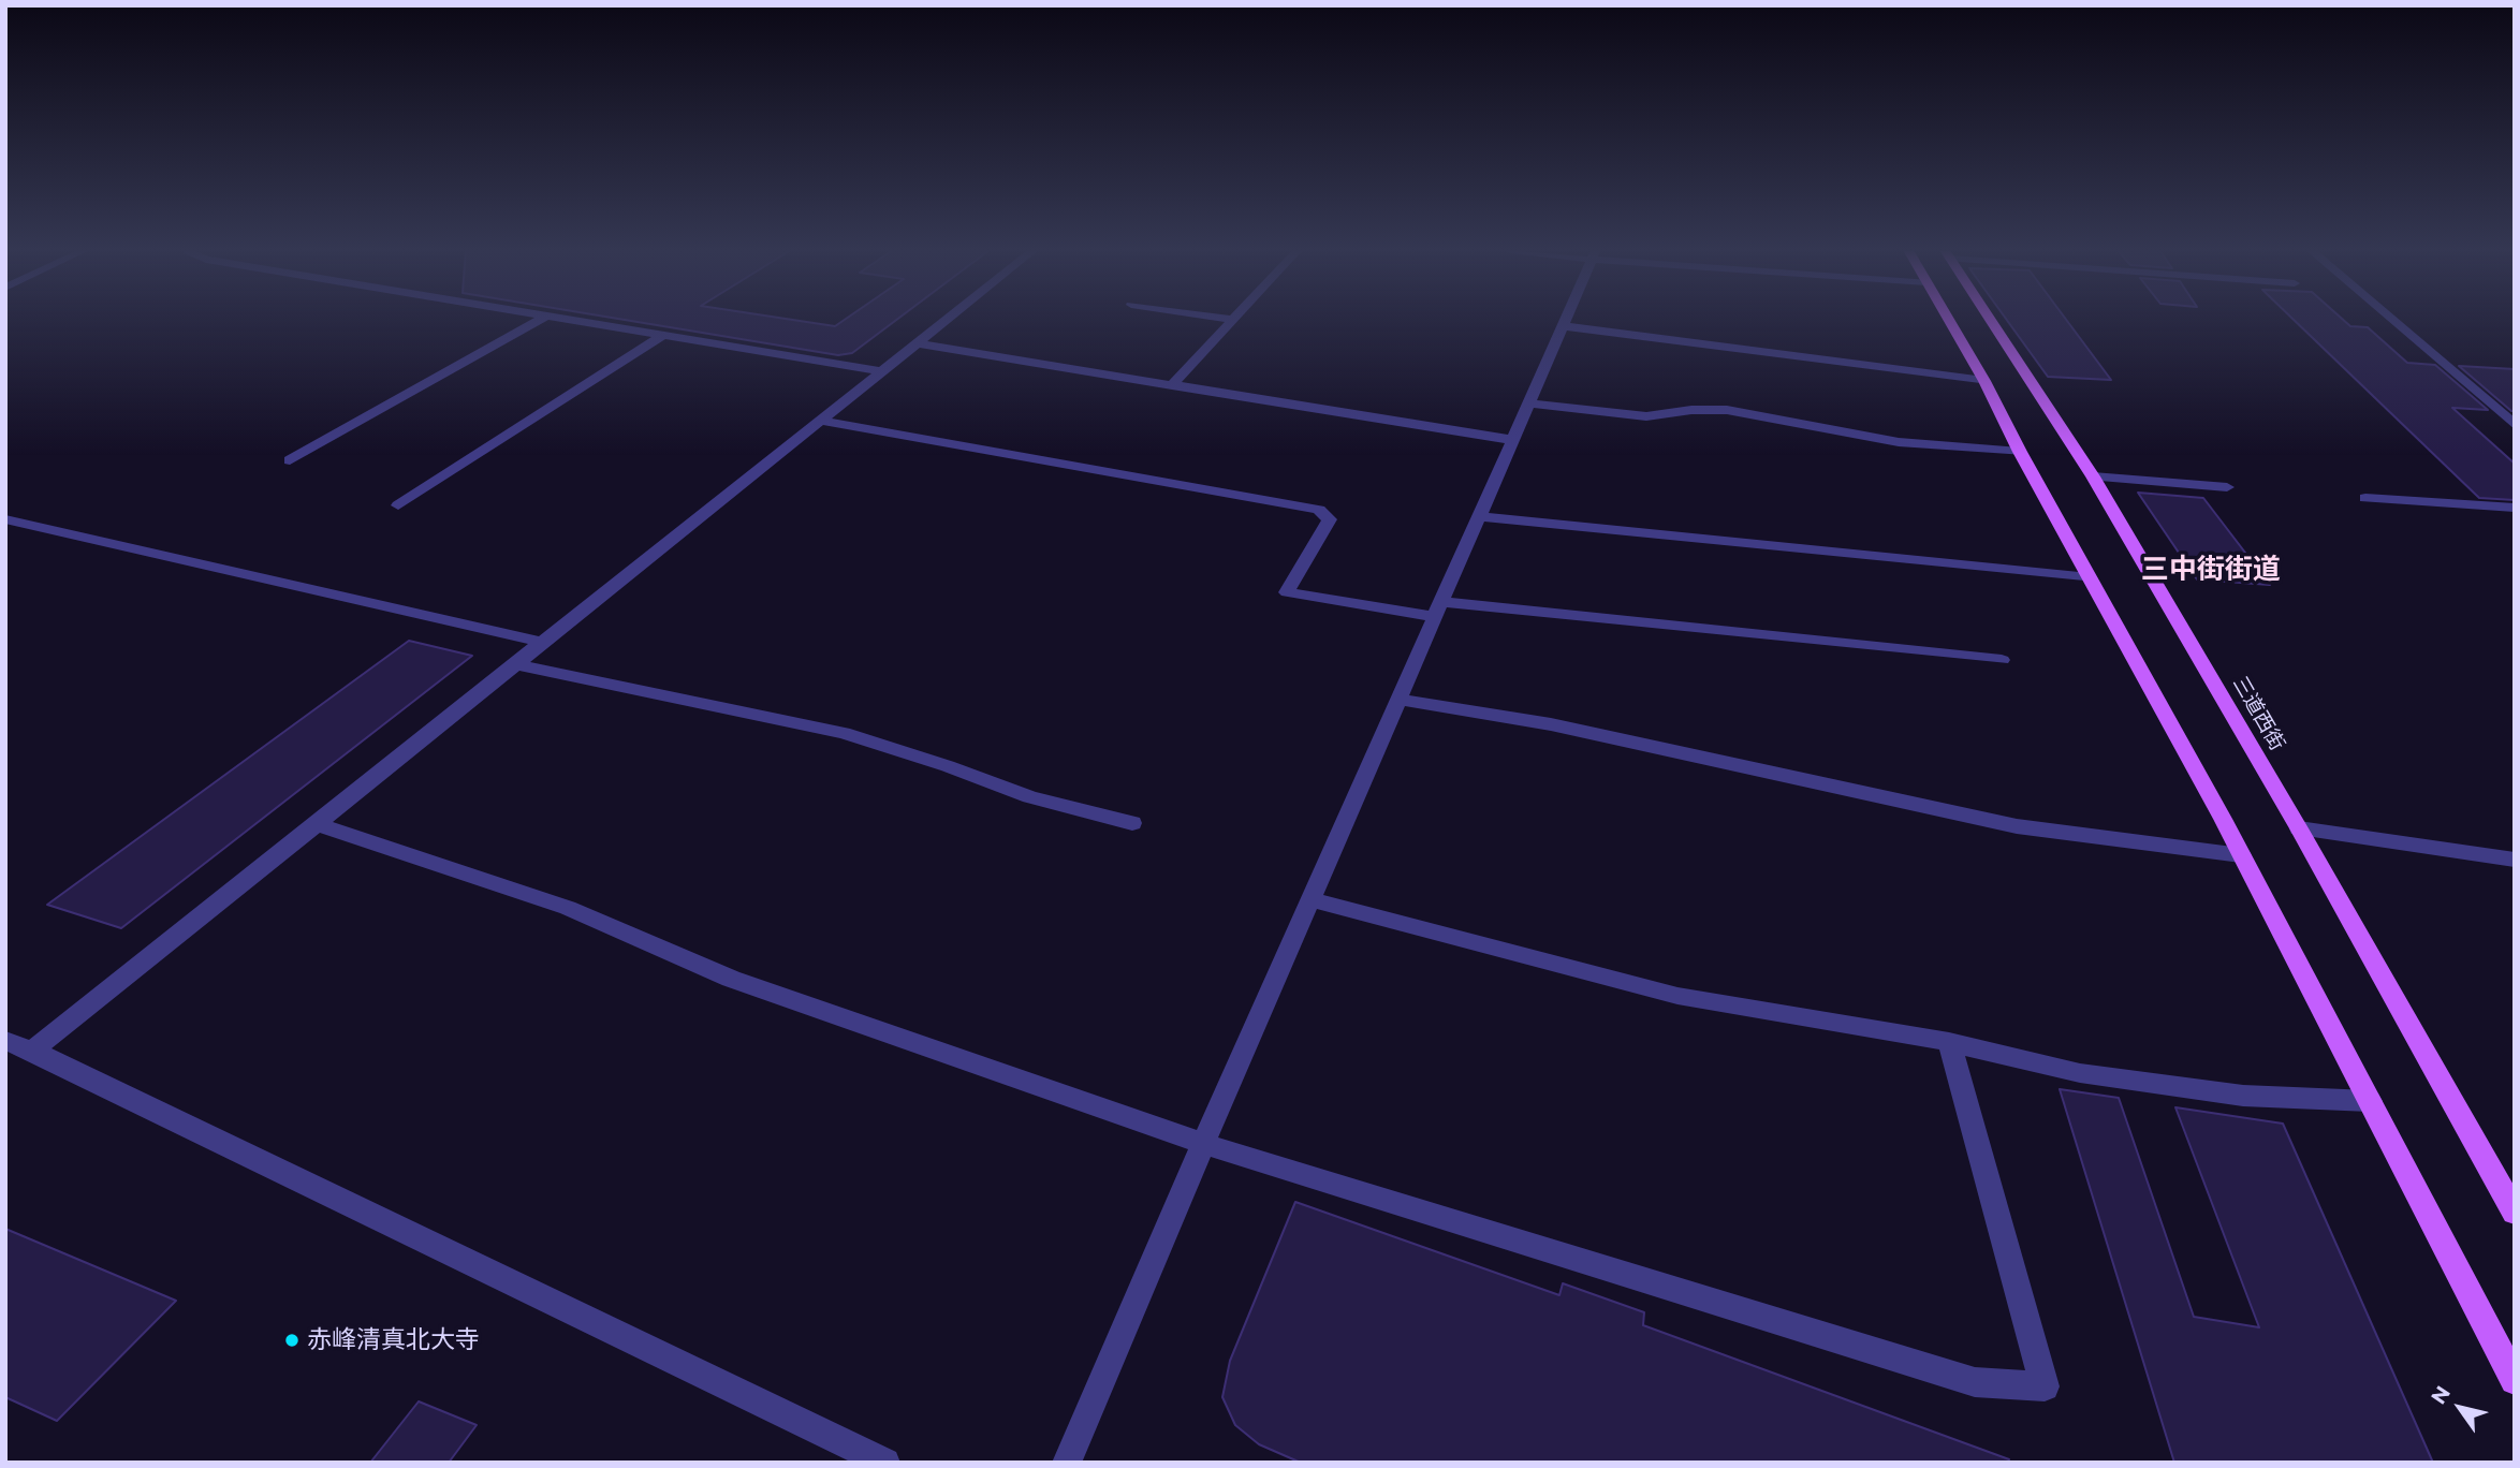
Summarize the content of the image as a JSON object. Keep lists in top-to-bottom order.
{
  "streets": {
    "main road": ["三道西街"]
  },
  "districts": ["三中街街道"],
  "places": ["赤峰清真北大寺"],
  "north": "top left"
}
